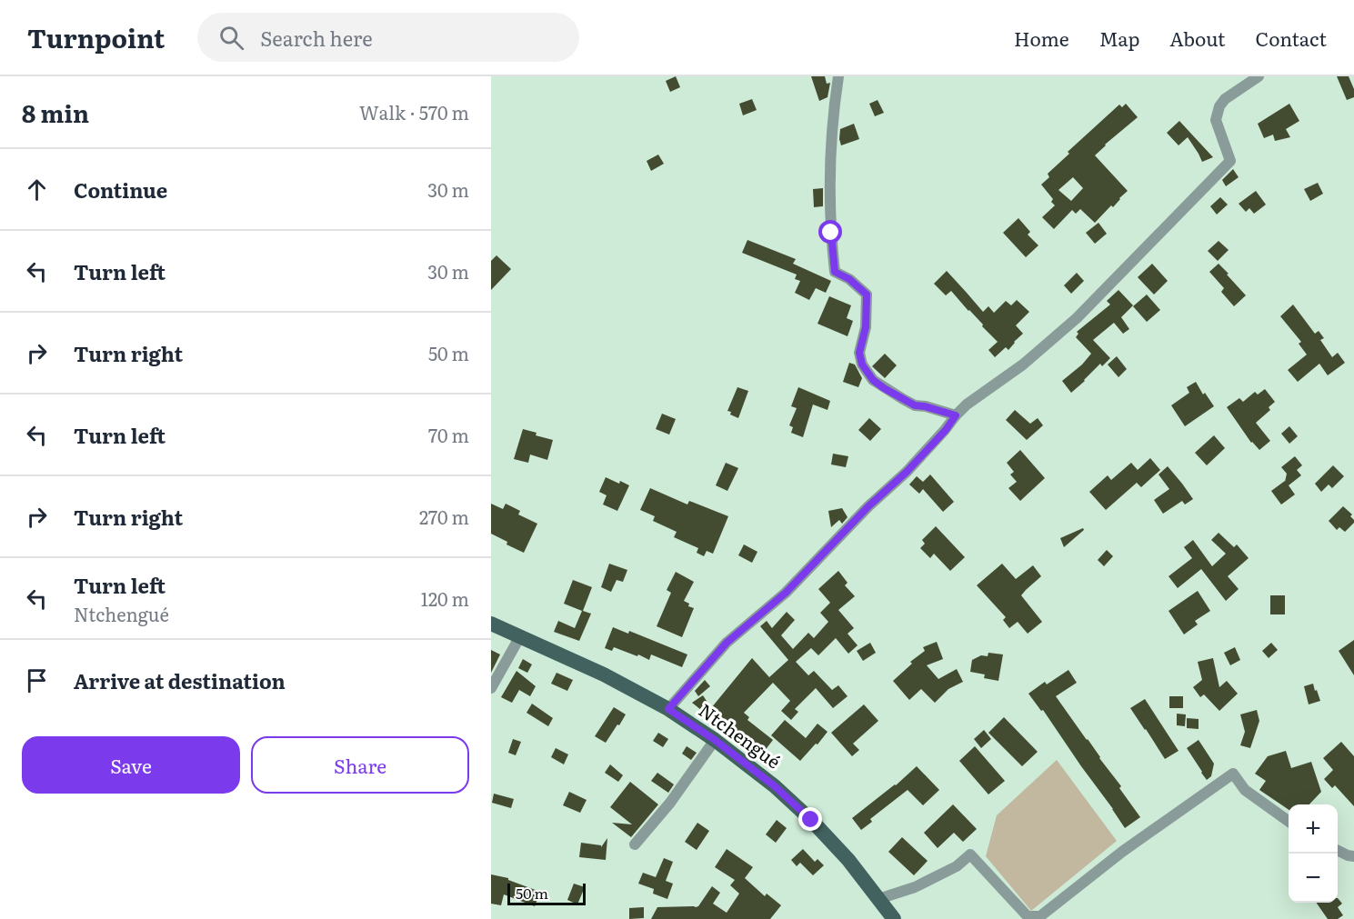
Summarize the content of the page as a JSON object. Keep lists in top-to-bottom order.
{
  "streets": {
    "main road": ["Ntchengué"]
  },
  "scale_bar": "50 m",
  "page": {
    "header": "Turnpoint",
    "search": "Search here",
    "nav": [
      "Home",
      "Map",
      "About",
      "Contact"
    ],
    "heading": ["8 min", "Walk · 570 m"],
    "list": [
      ["Continue", "30 m"],
      ["Turn left", "30 m"],
      ["Turn right", "50 m"],
      ["Turn left", "70 m"],
      ["Turn right", "270 m"],
      ["Turn left", "Ntchengué", "120 m"],
      "Arrive at destination"
    ],
    "buttons": ["Save", "Share"],
    "map_buttons": ["+", "−"],
    "scale": "50 m"
  }
}
